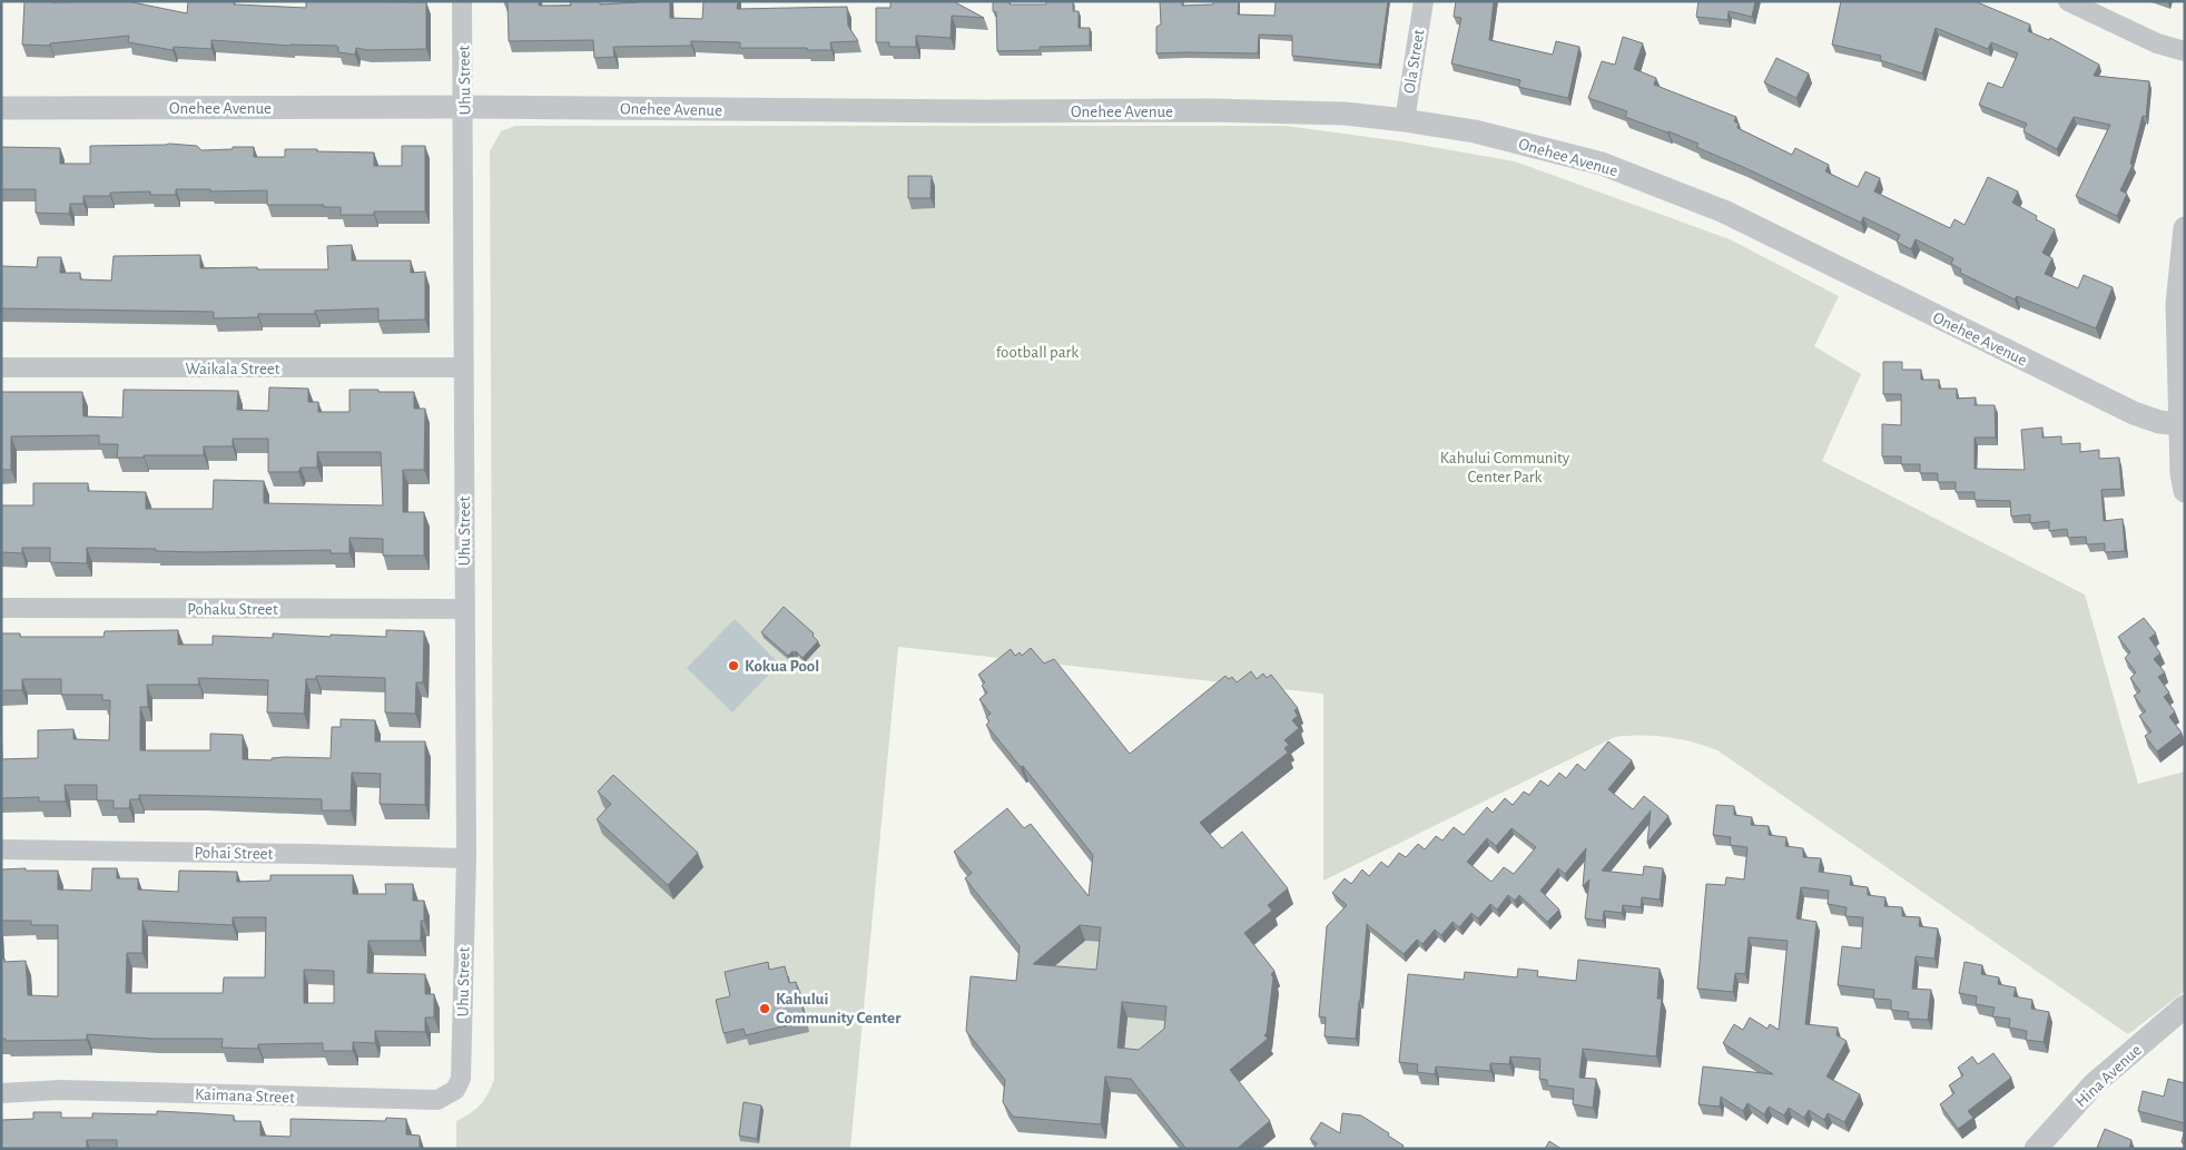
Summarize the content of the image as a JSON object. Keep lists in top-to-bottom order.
{
  "streets": {
    "street": [
      "Ola Street",
      "Uhu Street",
      "Onehee Avenue",
      "Waikala Street",
      "Pohaku Street",
      "Pohai Street",
      "Hina Avenue",
      "Kaimana Street"
    ]
  },
  "crossings": [
    ["Ola Street", "Onehee Avenue"],
    ["Uhu Street", "Onehee Avenue"],
    ["Uhu Street", "Waikala Street"],
    ["Uhu Street", "Pohaku Street"],
    ["Uhu Street", "Pohai Street"],
    ["Uhu Street", "Kaimana Street"]
  ],
  "parks": ["football park", "Kahului Community Center Park"],
  "places": ["Kokua Pool", "Kahului Community Center"]
}
